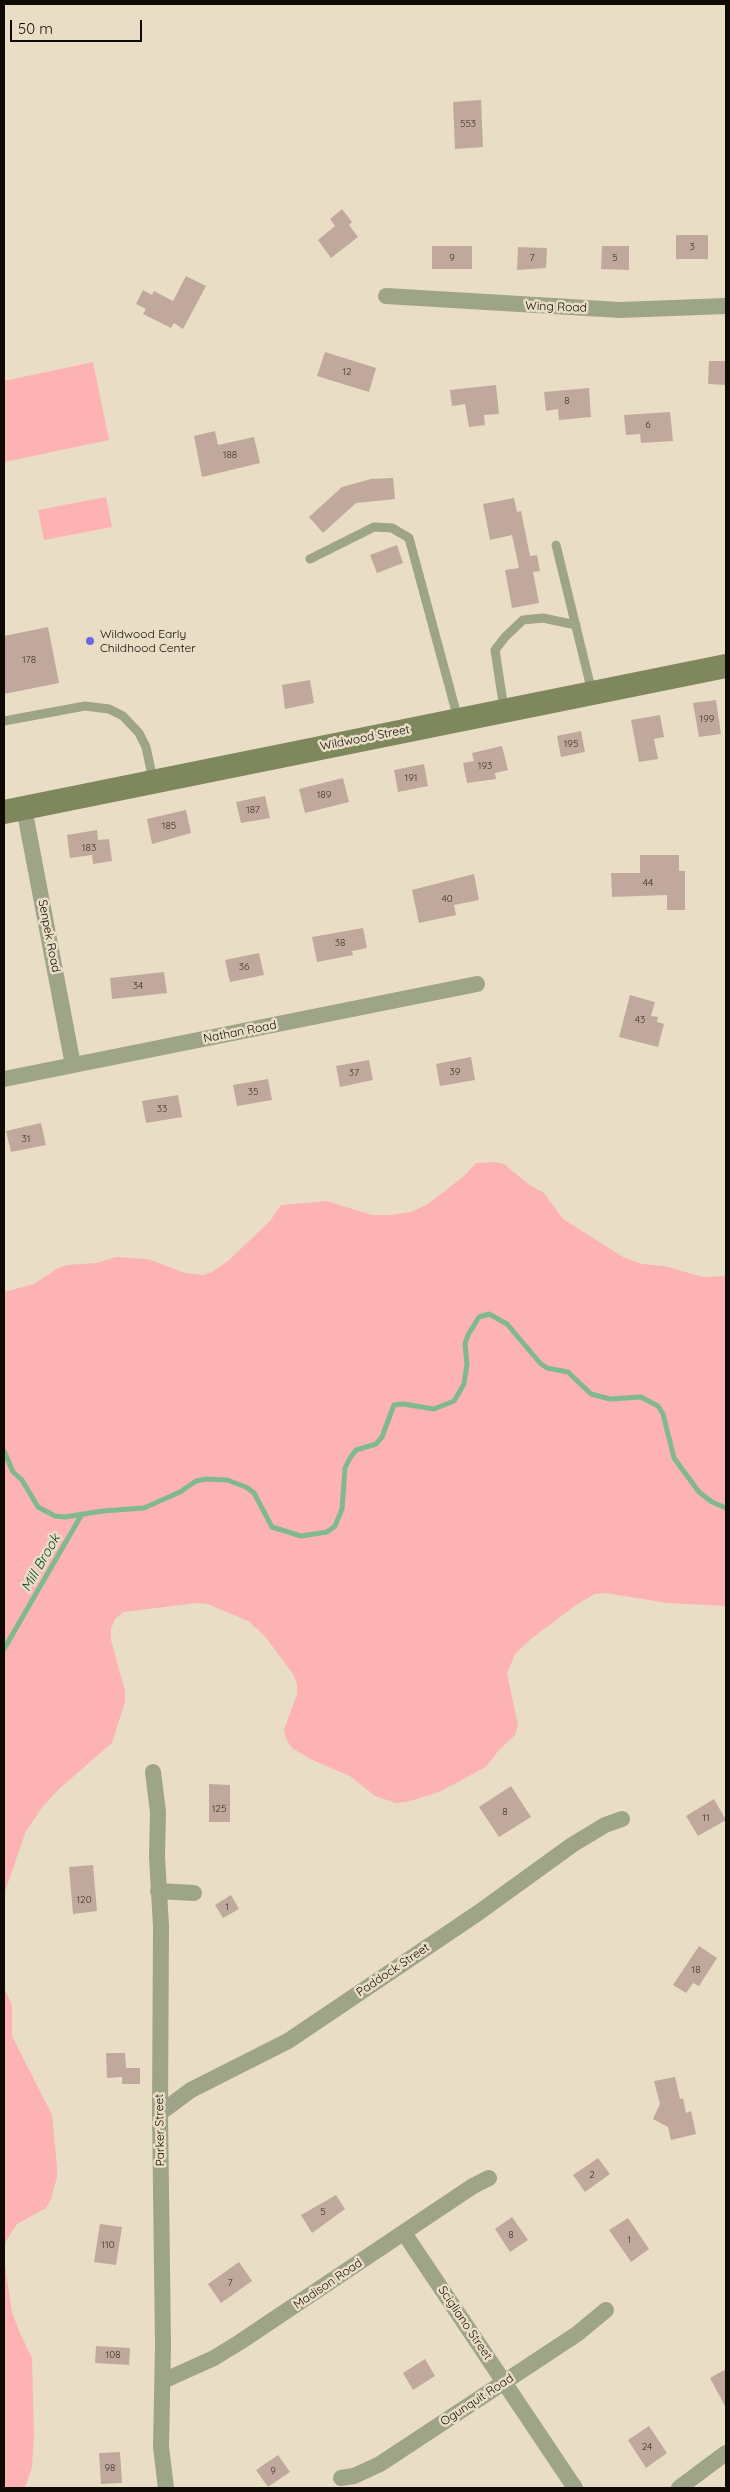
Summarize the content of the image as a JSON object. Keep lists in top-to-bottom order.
{
  "streets": {
    "street": [
      "Wing Road",
      "Wildwood Street",
      "Senpek Road",
      "Nathan Road",
      "Paddock Street",
      "Parker Street",
      "Madison Road",
      "Scigliano Street",
      "Ogunquit Road"
    ]
  },
  "crossings": [
    ["Wildwood Street", "Senpek Road"],
    ["Senpek Road", "Nathan Road"],
    ["Paddock Street", "Parker Street"],
    ["Parker Street", "Madison Road"],
    ["Madison Road", "Scigliano Street"],
    ["Scigliano Street", "Ogunquit Road"]
  ],
  "water": ["Mill Brook"],
  "places": ["Wildwood Early Childhood Center"],
  "house_numbers": [
    "553",
    "3",
    "9",
    "7",
    "5",
    "12",
    "8",
    "6",
    "188",
    "178",
    "199",
    "195",
    "193",
    "191",
    "189",
    "187",
    "185",
    "183",
    "44",
    "40",
    "38",
    "36",
    "34",
    "43",
    "39",
    "37",
    "35",
    "33",
    "31",
    "125",
    "8",
    "11",
    "120",
    "1",
    "18",
    "2",
    "5",
    "8",
    "1",
    "110",
    "7",
    "108",
    "24",
    "98",
    "9"
  ],
  "scale_bar": "50 m"
}
